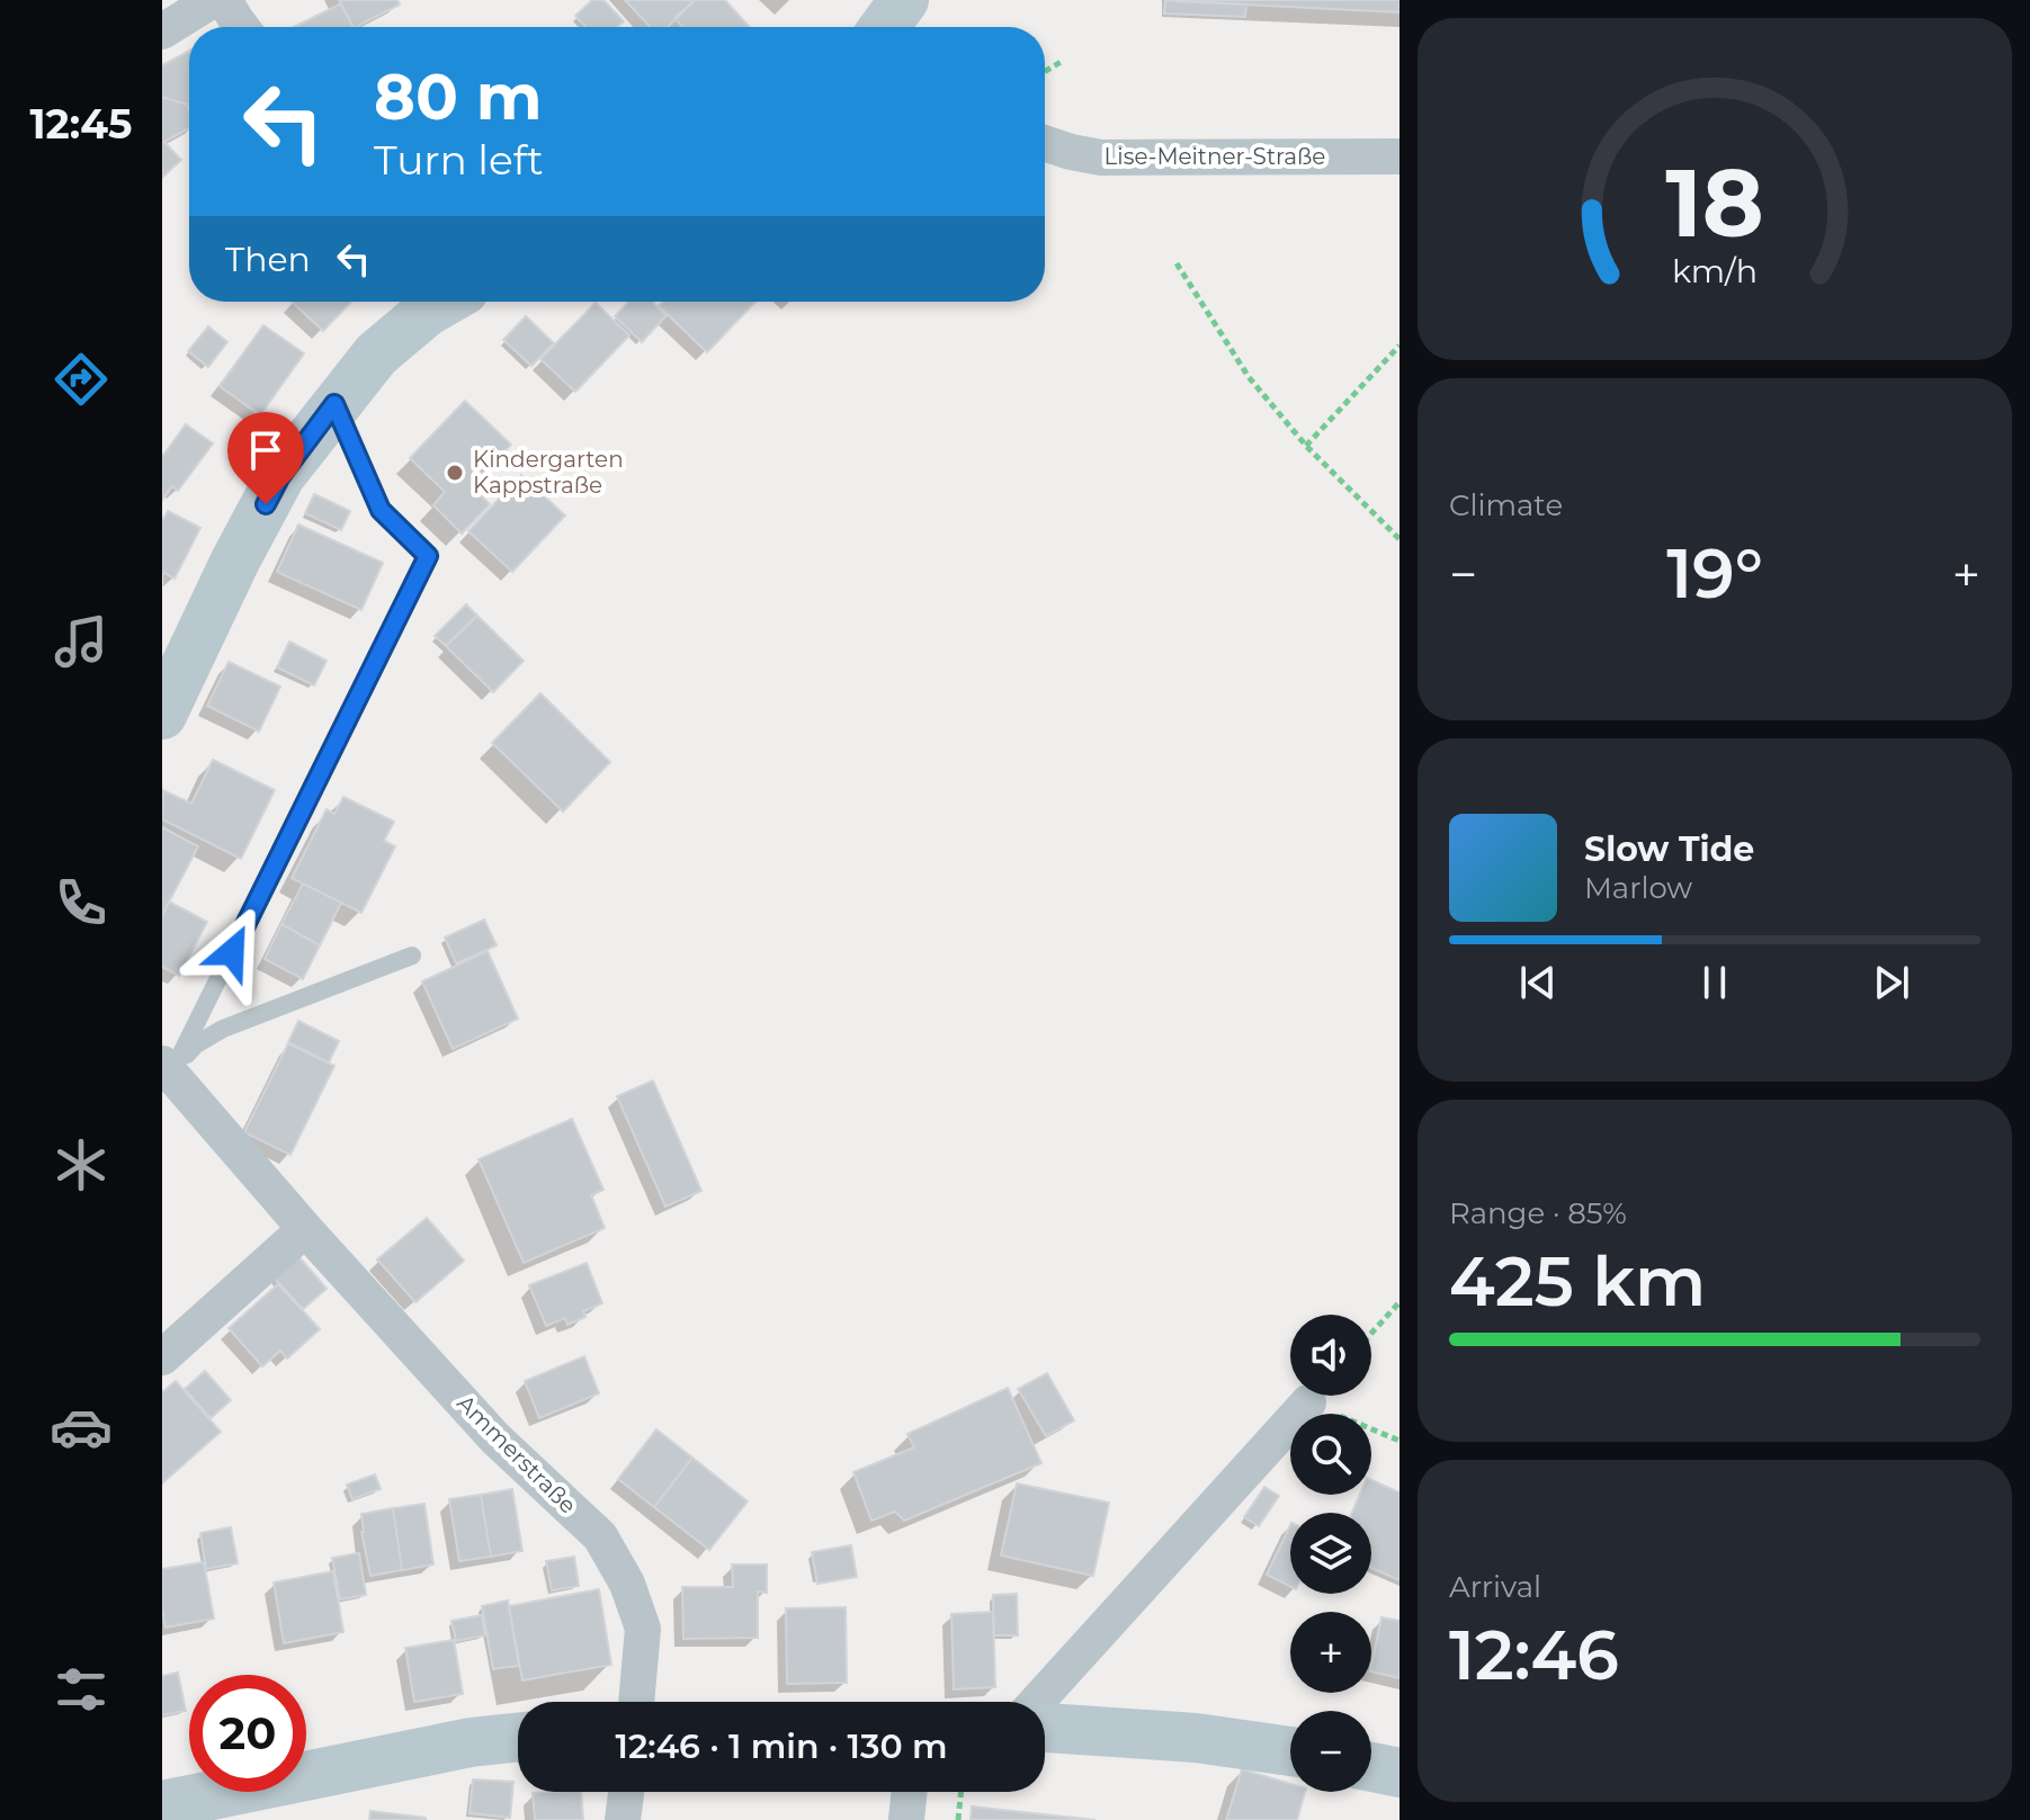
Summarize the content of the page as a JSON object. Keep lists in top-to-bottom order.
{
  "streets": {
    "street": ["Lise-Meitner-Straße", "Ammerstraße"]
  },
  "places": ["Kindergarten Kappstraße"],
  "page": {
    "tabs": "12:45",
    "turn": ["80 m", "Turn left"],
    "then": "Then",
    "tile": [
      "Climate",
      ["Range · 85%", "425 km"],
      ["Arrival", "12:46"]
    ],
    "heat": ["−", "19°", "+"],
    "song": ["Slow Tide", "Marlow"],
    "map_buttons": ["+", "−"],
    "limit": "20",
    "trip": "12:46 · 1 min · 130 m",
    "gauge": ["18", "km/h"]
  }
}
